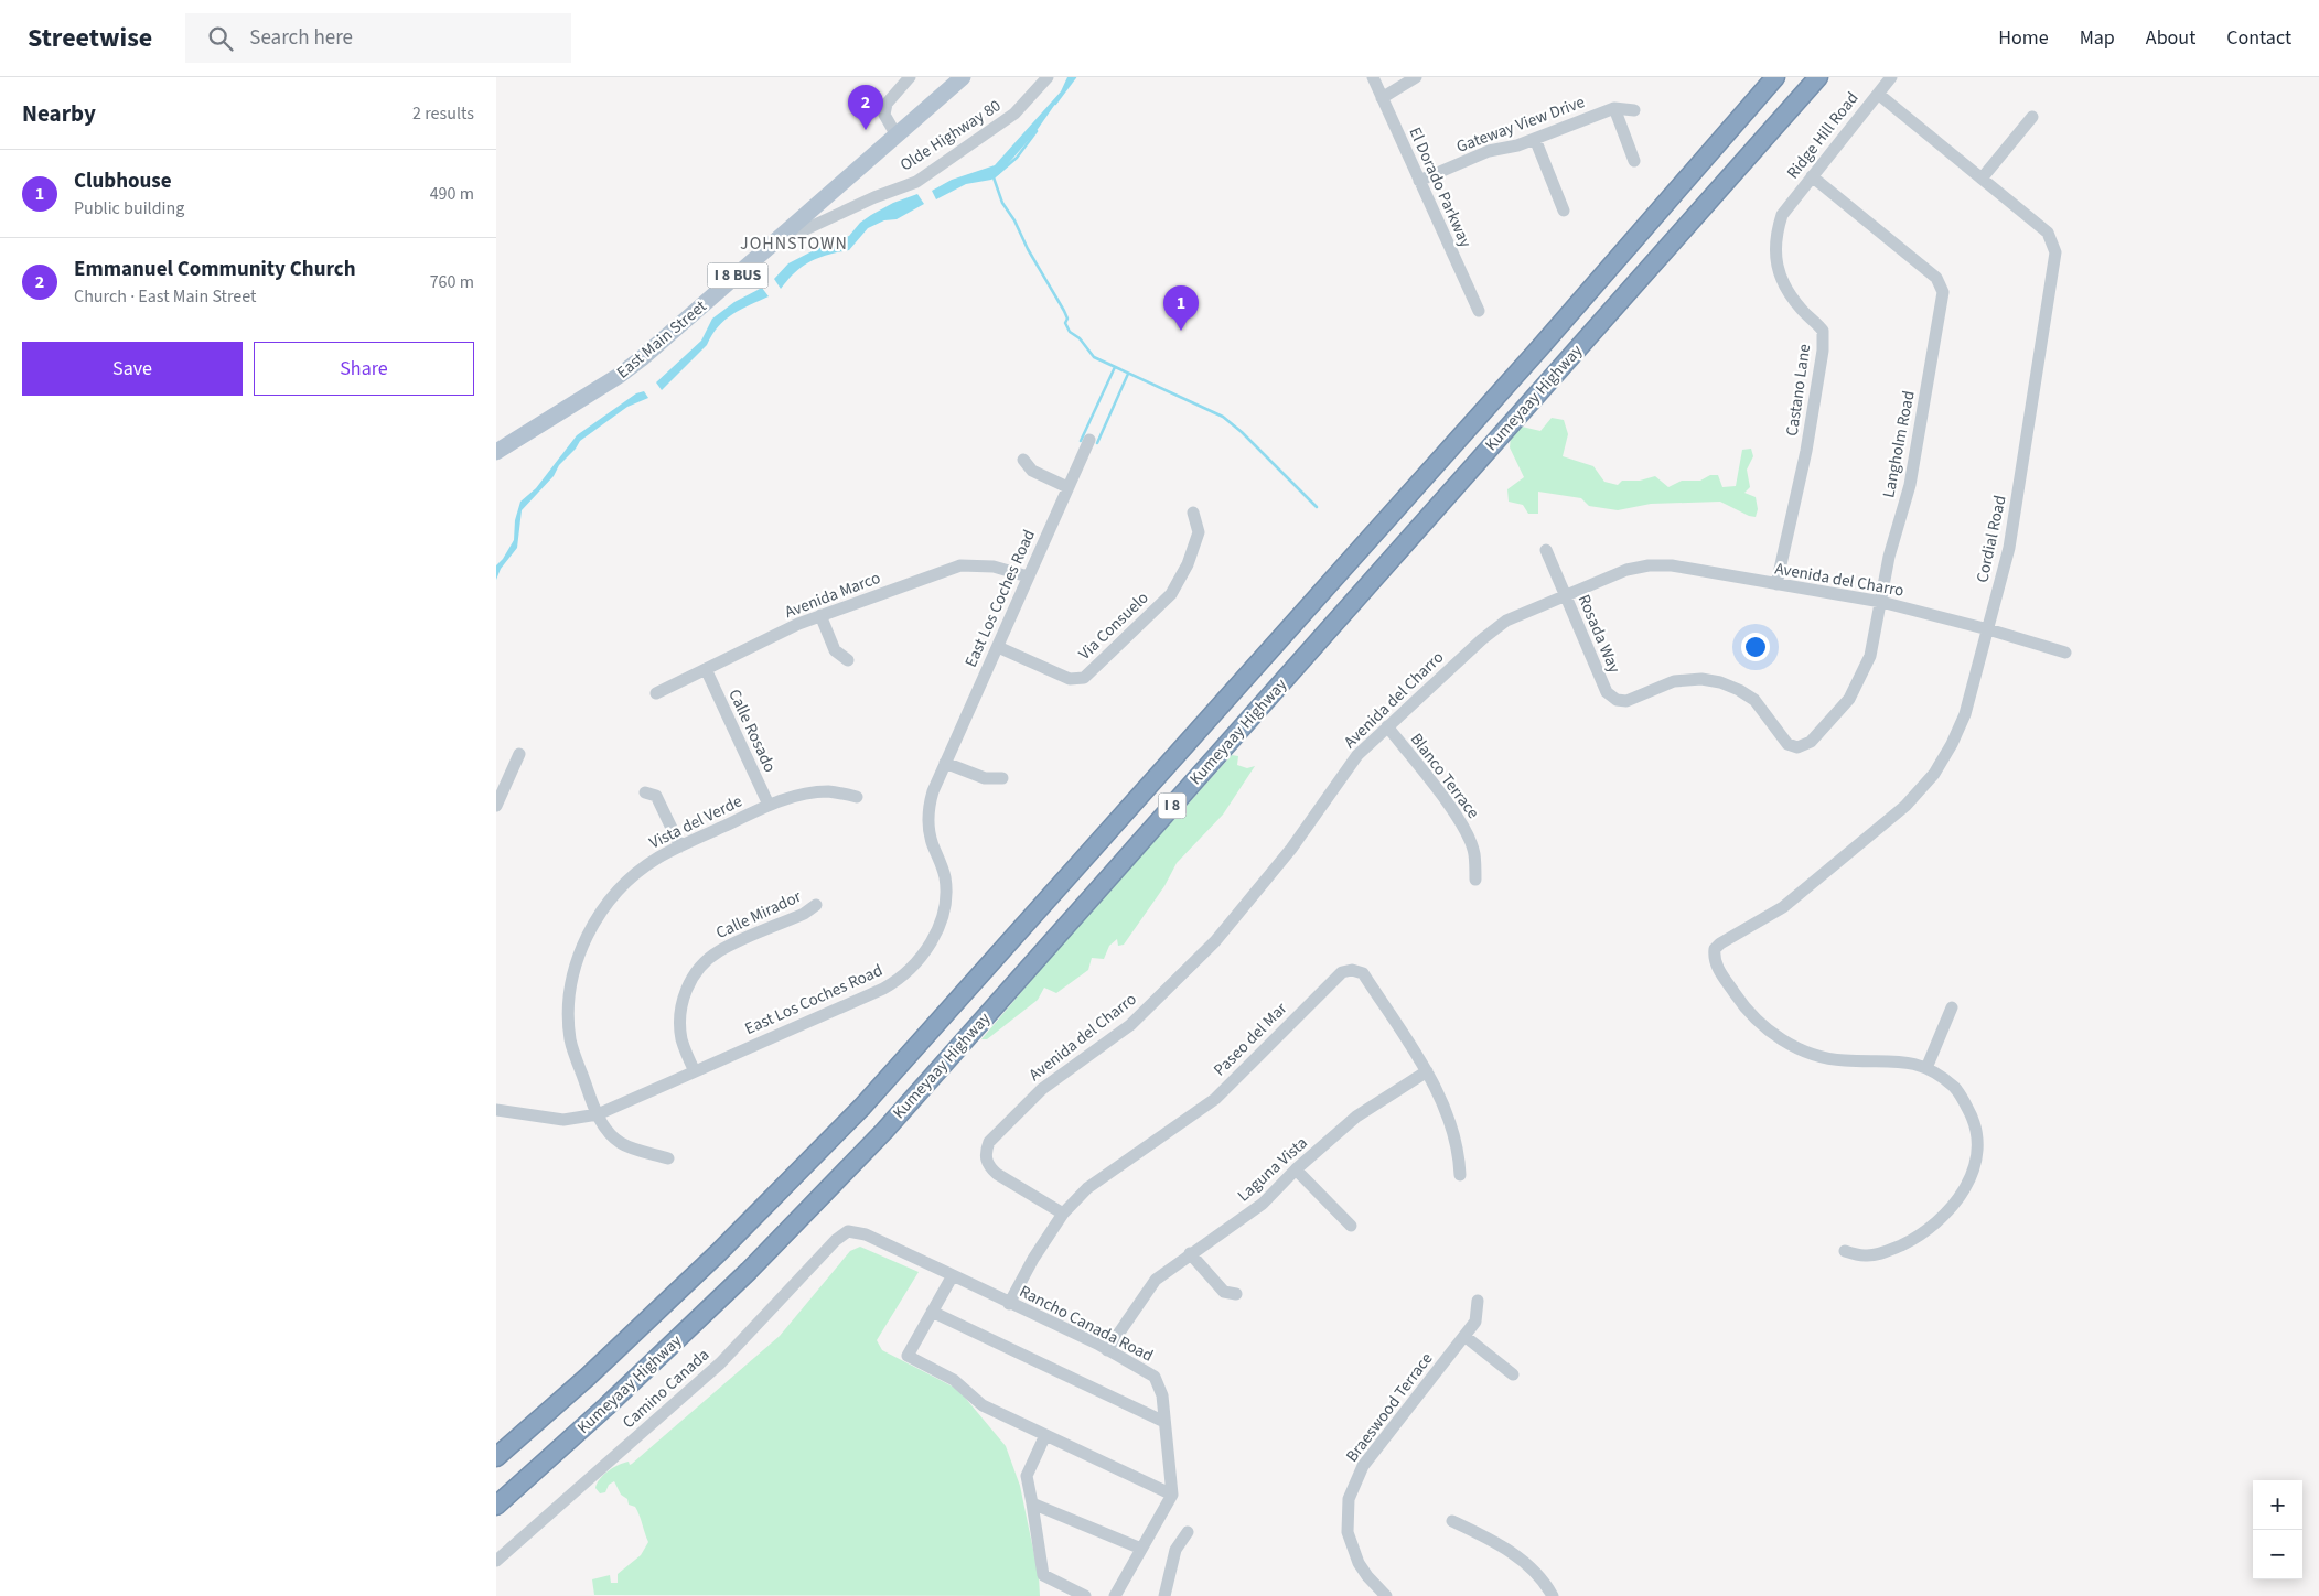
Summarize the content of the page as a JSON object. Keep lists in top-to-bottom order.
{
  "streets": {
    "highway": ["Kumeyaay Highway", "I 8"],
    "main road": ["I 8 BUS", "East Main Street"],
    "street": [
      "Gateway View Drive",
      "Olde Highway 80",
      "Ridge Hill Road",
      "El Dorado Parkway",
      "Castano Lane",
      "Langholm Road",
      "Cordial Road",
      "Avenida del Charro",
      "Avenida Marco",
      "East Los Coches Road",
      "Via Consuelo",
      "Rosada Way",
      "Calle Rosado",
      "Blanco Terrace",
      "Vista del Verde",
      "Calle Mirador",
      "Paseo del Mar",
      "Laguna Vista",
      "Rancho Canada Road",
      "Camino Canada",
      "Braeswood Terrace"
    ]
  },
  "crossings": [
    ["Gateway View Drive", "El Dorado Parkway"],
    ["Olde Highway 80", "East Main Street"],
    ["Ridge Hill Road", "Castano Lane"],
    ["Ridge Hill Road", "Langholm Road"],
    ["Ridge Hill Road", "Cordial Road"],
    ["Castano Lane", "Avenida del Charro"],
    ["Langholm Road", "Avenida del Charro"],
    ["Langholm Road", "Rosada Way"],
    ["Cordial Road", "Avenida del Charro"],
    ["Avenida del Charro", "Rosada Way"],
    ["Avenida del Charro", "Blanco Terrace"],
    ["Avenida del Charro", "Paseo del Mar"],
    ["Avenida Marco", "East Los Coches Road"],
    ["Avenida Marco", "Calle Rosado"],
    ["East Los Coches Road", "Via Consuelo"],
    ["East Los Coches Road", "Vista del Verde"],
    ["East Los Coches Road", "Calle Mirador"],
    ["Calle Rosado", "Vista del Verde"],
    ["Paseo del Mar", "Laguna Vista"],
    ["Paseo del Mar", "Rancho Canada Road"],
    ["Laguna Vista", "Rancho Canada Road"],
    ["Rancho Canada Road", "Camino Canada"]
  ],
  "districts": ["JOHNSTOWN"],
  "page": {
    "header": "Streetwise",
    "search": "Search here",
    "nav": [
      "Home",
      "Map",
      "About",
      "Contact"
    ],
    "heading": ["Nearby", "2 results"],
    "pins": ["2", "1"],
    "list": [
      {
        "mark": "1",
        "name": "Clubhouse",
        "note": "Public building",
        "value": "490 m"
      },
      {
        "mark": "2",
        "name": "Emmanuel Community Church",
        "note": "Church · East Main Street",
        "value": "760 m"
      }
    ],
    "buttons": ["Save", "Share"],
    "map_buttons": ["+", "−"]
  }
}
